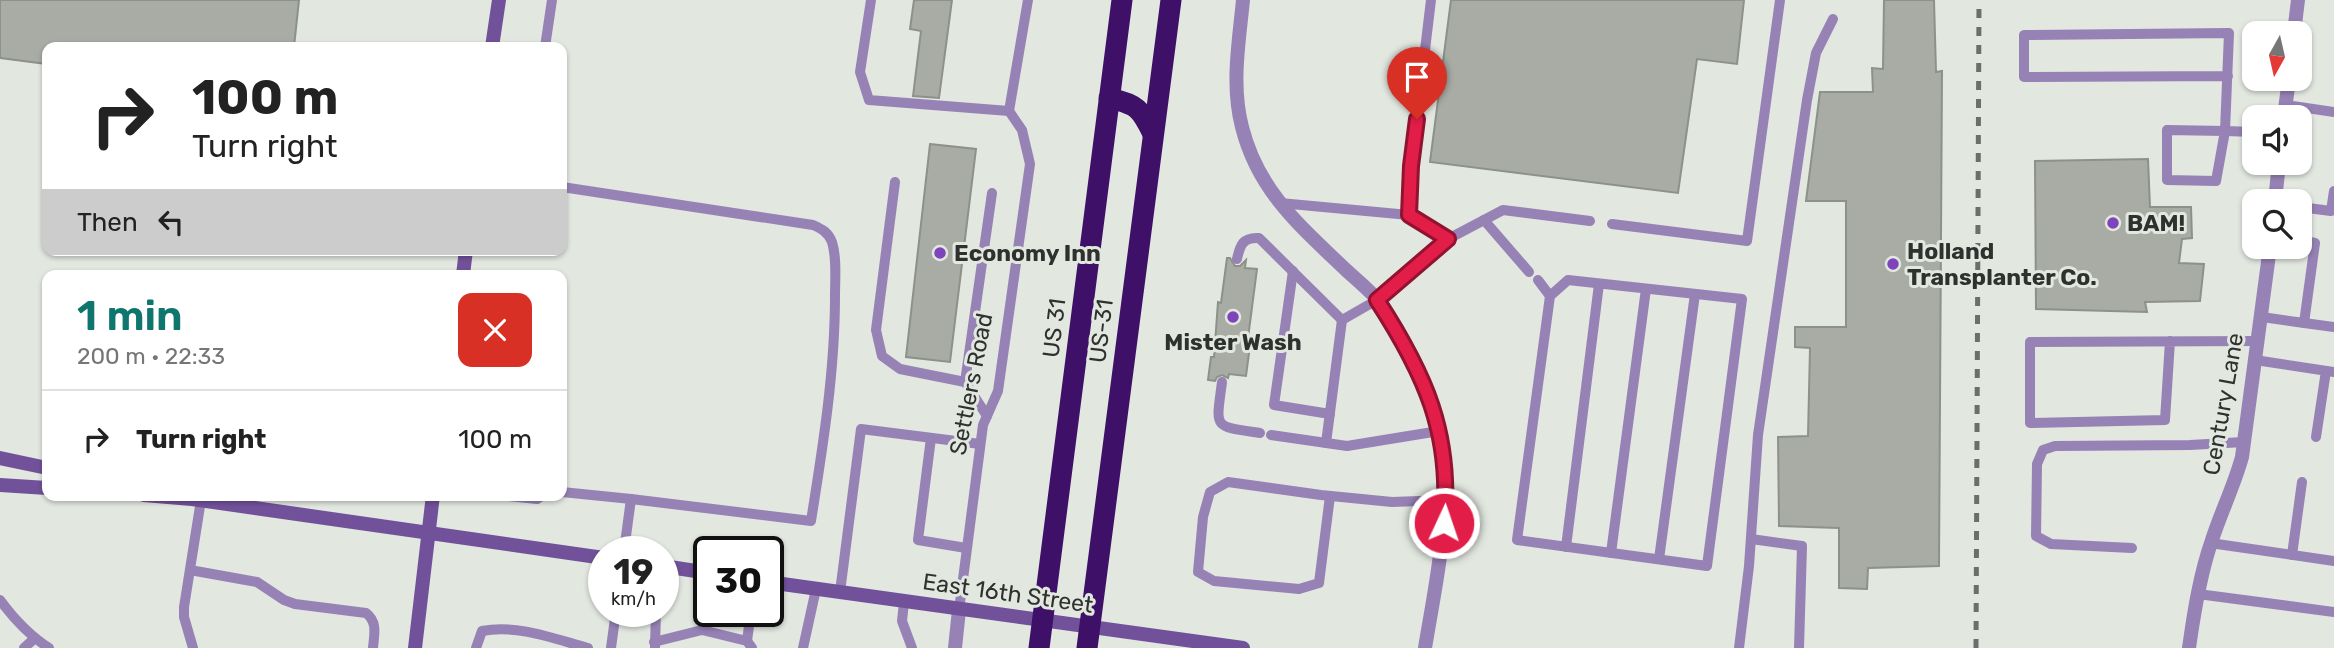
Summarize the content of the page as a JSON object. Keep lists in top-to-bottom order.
{
  "streets": {
    "highway": ["US 31", "US-31"],
    "main road": ["East 16th Street"],
    "street": ["Settlers Road", "Century Lane"]
  },
  "crossings": [
    ["US 31", "East 16th Street"],
    ["US-31", "East 16th Street"],
    ["Settlers Road", "East 16th Street"]
  ],
  "places": [
    "BAM!",
    "Economy Inn",
    "Holland Transplanter Co.",
    "Mister Wash"
  ],
  "north": "bottom",
  "page": {
    "turn": ["100 m", "Turn right"],
    "then": "Then",
    "heading": ["1 min", "200 m · 22:33"],
    "list": [
      {
        "name": "Turn right",
        "value": "100 m"
      }
    ],
    "speed": "19 km/h",
    "limit": "30"
  }
}
